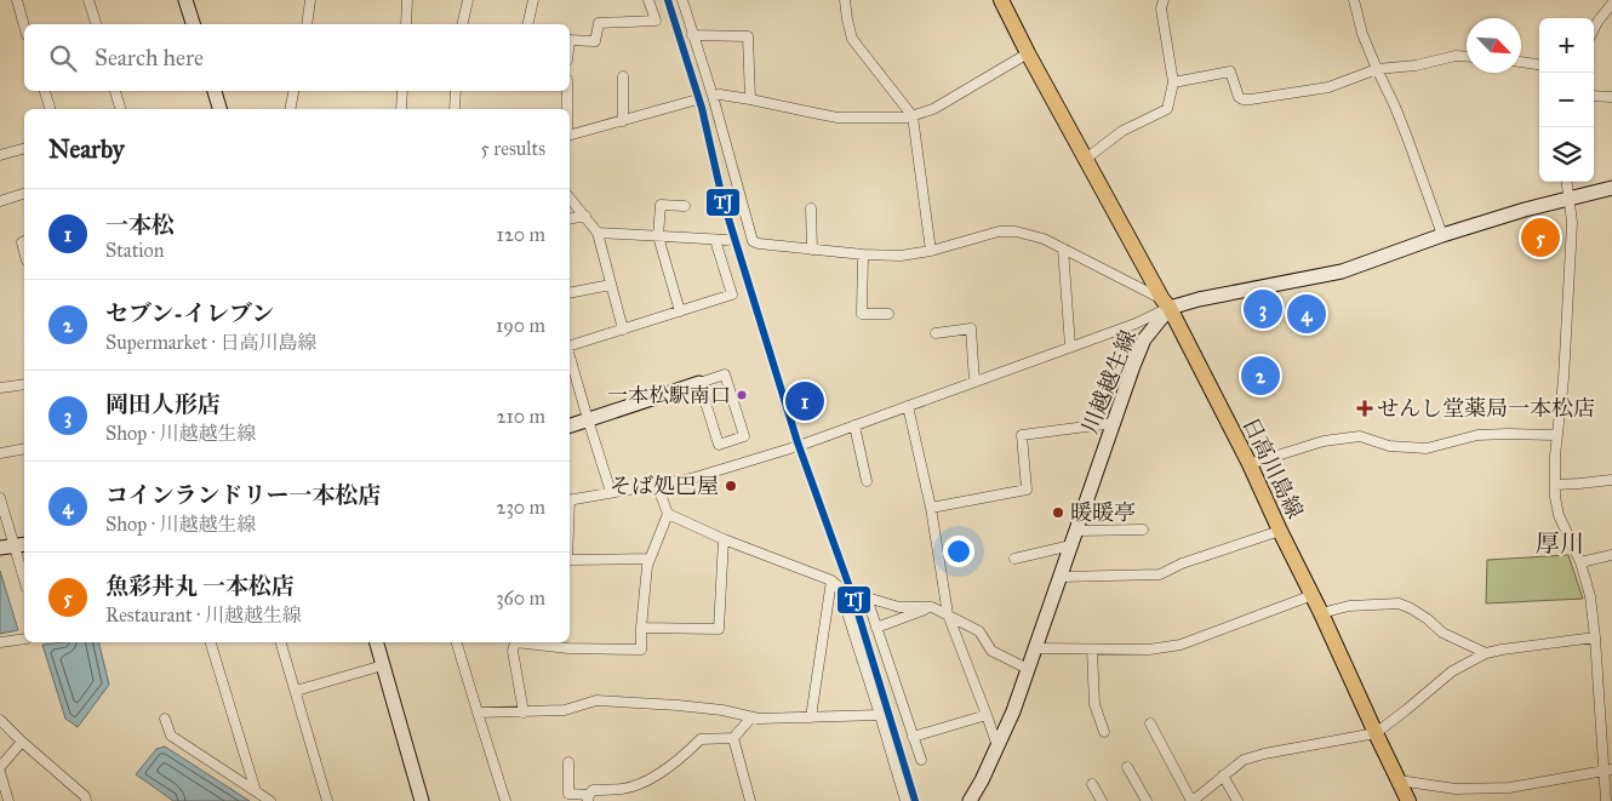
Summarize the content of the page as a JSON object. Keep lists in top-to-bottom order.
{
  "streets": {
    "main road": ["川越越生線", "日高川島線"]
  },
  "crossings": [
    ["川越越生線", "日高川島線"]
  ],
  "districts": ["厚川"],
  "places": {
    "other": ["一本松駅南口", "そば処巴屋", "暖暖亭"],
    "health": ["せんし堂薬局一本松店"]
  },
  "lines": ["transit line TJ"],
  "north": "bottom right",
  "page": {
    "map_buttons": ["+", "−"],
    "search": "Search here",
    "heading": ["Nearby", "5 results"],
    "list": [
      {
        "mark": "1",
        "name": "一本松",
        "note": "Station",
        "value": "120 m"
      },
      {
        "mark": "2",
        "name": "セブン-イレブン",
        "note": "Supermarket · 日高川島線",
        "value": "190 m"
      },
      {
        "mark": "3",
        "name": "岡田人形店",
        "note": "Shop · 川越越生線",
        "value": "210 m"
      },
      {
        "mark": "4",
        "name": "コインランドリー一本松店",
        "note": "Shop · 川越越生線",
        "value": "230 m"
      },
      {
        "mark": "5",
        "name": "魚彩丼丸 一本松店",
        "note": "Restaurant · 川越越生線",
        "value": "360 m"
      }
    ],
    "pins": [
      "5",
      "3",
      "4",
      "2",
      "1"
    ]
  }
}
